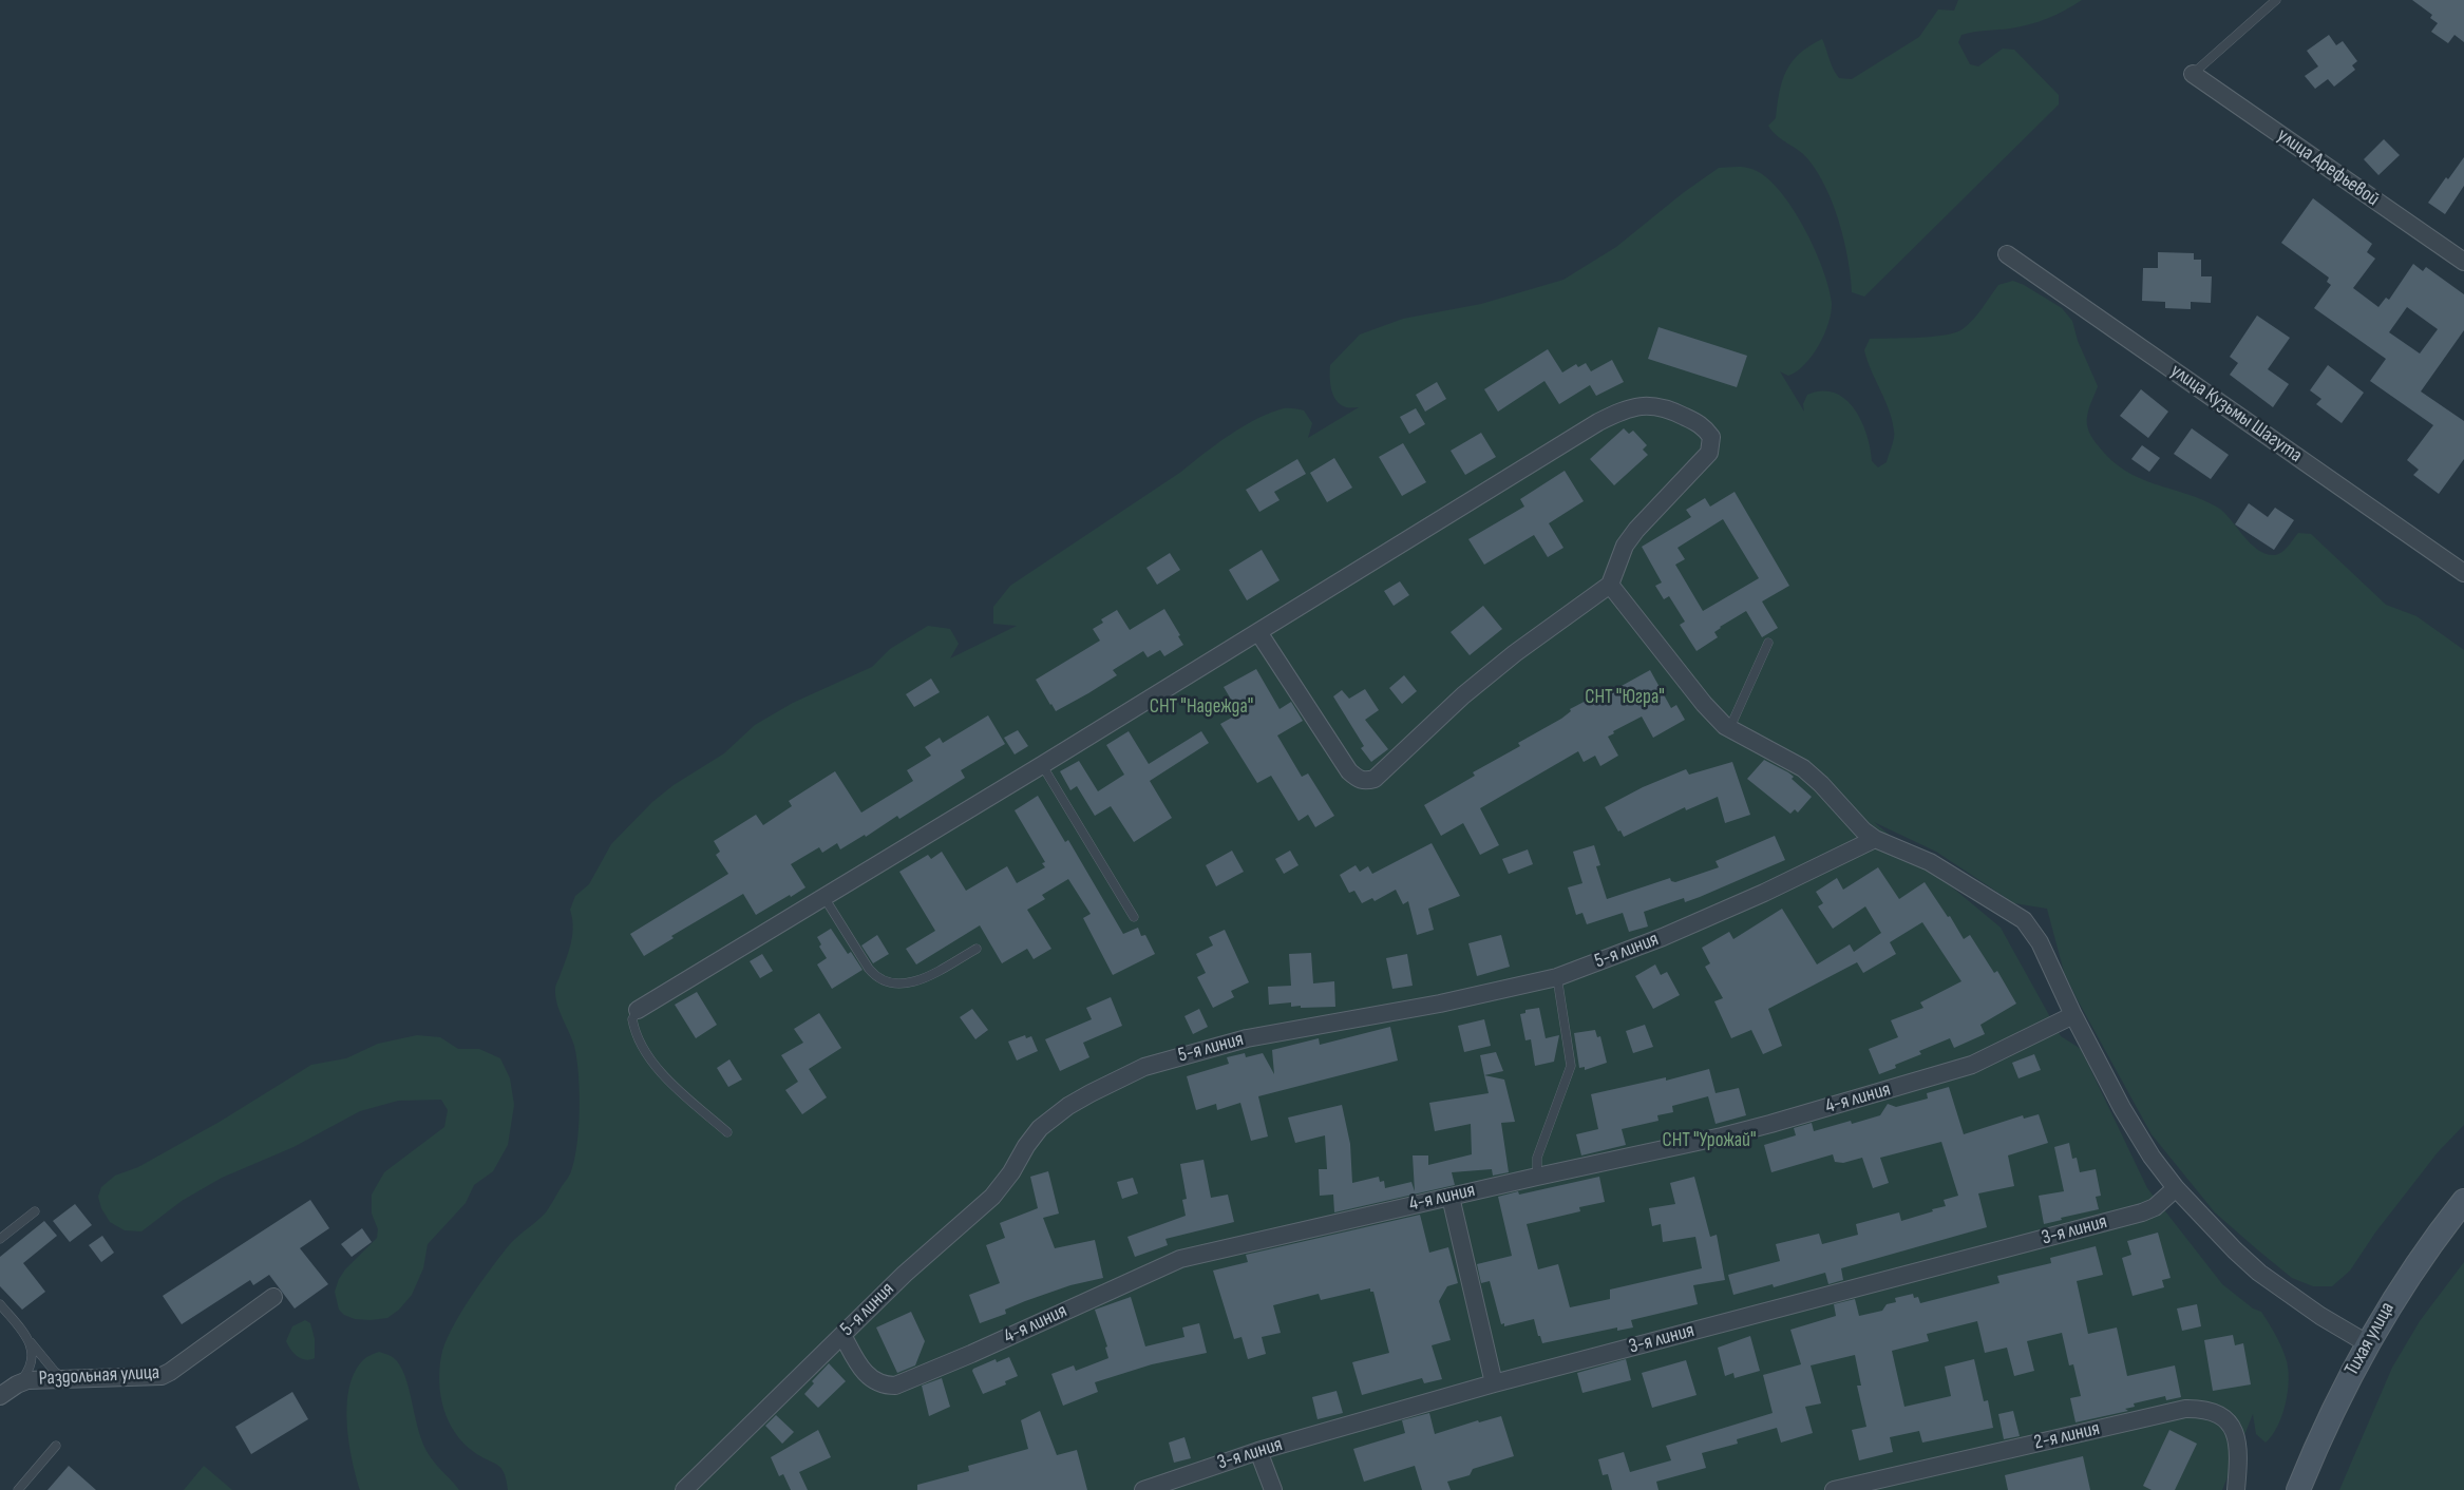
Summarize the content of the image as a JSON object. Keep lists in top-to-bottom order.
{
  "streets": {
    "main road": ["Тихая улица"],
    "street": [
      "улица Арефьевой",
      "улица Кузьмы Шагута",
      "5-я линия",
      "4-я линия",
      "3-я линия",
      "Раздольная улица",
      "2-я линия"
    ]
  },
  "crossings": [
    ["5-я линия", "4-я линия"]
  ],
  "parks": ["СНТ \"Югра\"", "СНТ \"Надежда\"", "СНТ \"Урожай\""]
}
